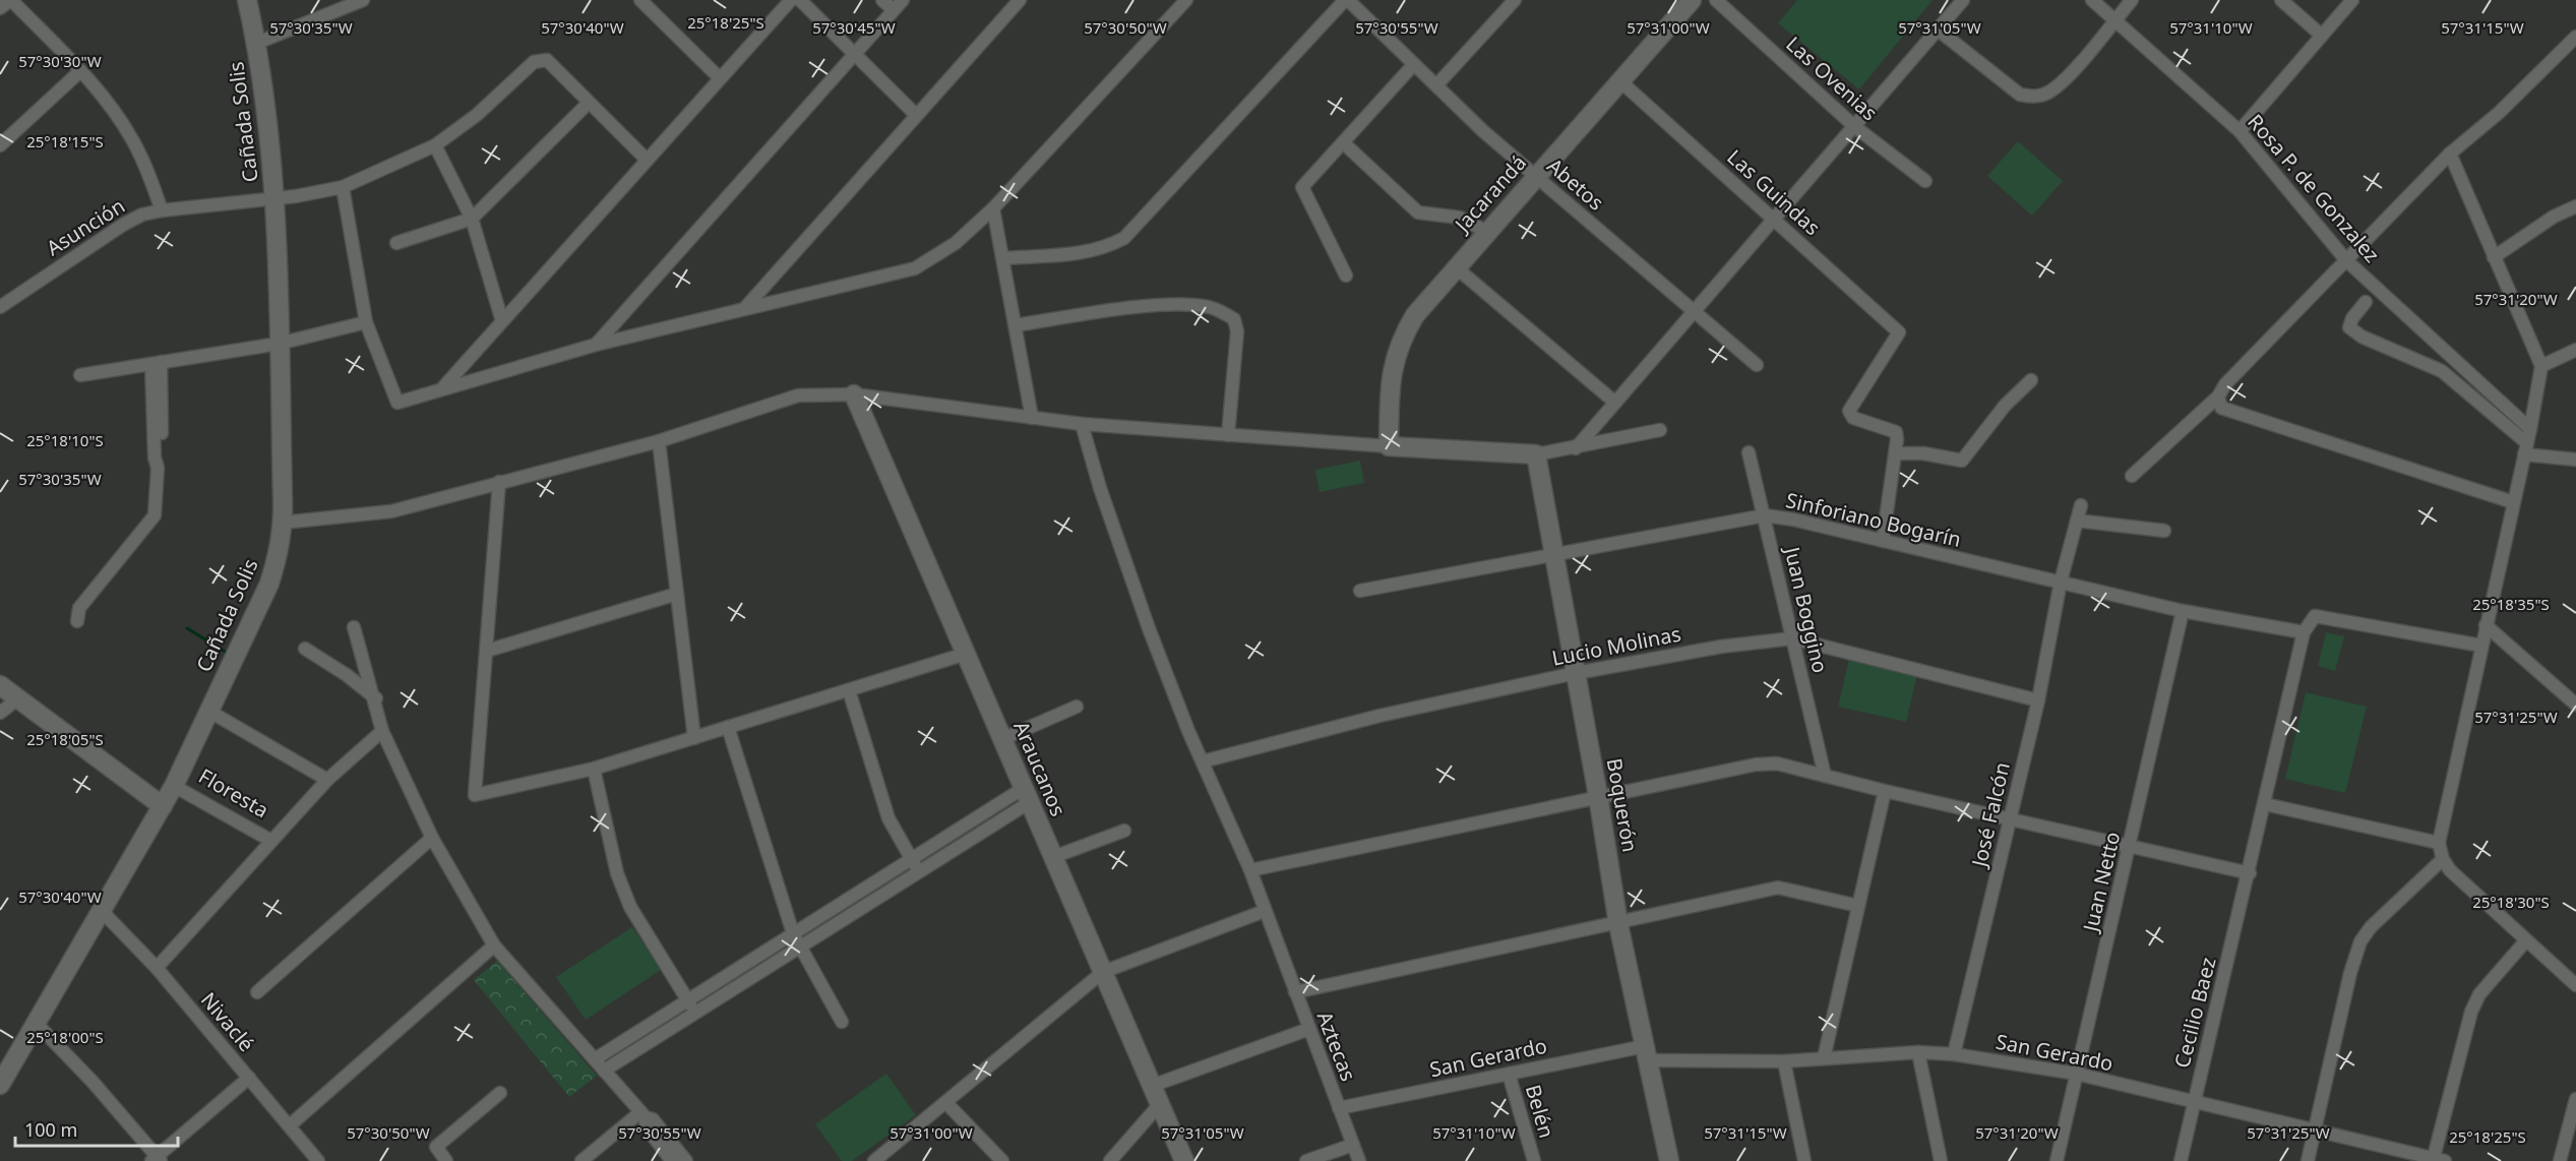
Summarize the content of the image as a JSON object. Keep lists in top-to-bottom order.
{
  "streets": {
    "street": [
      "Las Ovenias",
      "Cañada Solis",
      "Abetos",
      "Rosa P. de Gonzalez",
      "Las Guindas",
      "Jacarandá",
      "Asunción",
      "Sinforiano Bogarín",
      "Juan Boggino",
      "Lucio Molinas",
      "Araucanos",
      "Floresta",
      "Boquerón",
      "José Falcón",
      "Juan Netto",
      "Cecilio Baez",
      "Nivaclé",
      "Aztecas",
      "San Gerardo",
      "Belén"
    ]
  },
  "crossings": [
    ["Cañada Solis", "Asunción"],
    ["Cañada Solis", "Floresta"],
    ["Cañada Solis", "Nivaclé"],
    ["Abetos", "Jacarandá"],
    ["Las Guindas", "Jacarandá"],
    ["Sinforiano Bogarín", "Juan Boggino"],
    ["Sinforiano Bogarín", "Boquerón"],
    ["Sinforiano Bogarín", "José Falcón"],
    ["Sinforiano Bogarín", "Juan Netto"],
    ["Sinforiano Bogarín", "Cecilio Baez"],
    ["Juan Boggino", "Lucio Molinas"],
    ["Lucio Molinas", "Boquerón"],
    ["Lucio Molinas", "José Falcón"],
    ["Lucio Molinas", "Aztecas"],
    ["Boquerón", "San Gerardo"],
    ["José Falcón", "San Gerardo"],
    ["Juan Netto", "San Gerardo"],
    ["Cecilio Baez", "San Gerardo"],
    ["Aztecas", "San Gerardo"],
    ["San Gerardo", "Belén"]
  ],
  "scale_bar": "100 m",
  "coordinates": [
    "25°18'25\"S",
    "57°30'35\"W",
    "57°30'45\"W",
    "57°30'50\"W",
    "57°30'40\"W",
    "57°30'55\"W",
    "57°31'00\"W",
    "57°31'05\"W",
    "57°31'10\"W",
    "57°31'15\"W",
    "57°30'30\"W",
    "25°18'15\"S",
    "57°31'20\"W",
    "25°18'10\"S",
    "25°18'35\"S",
    "57°31'25\"W",
    "25°18'05\"S",
    "25°18'30\"S",
    "25°18'00\"S"
  ]
}
